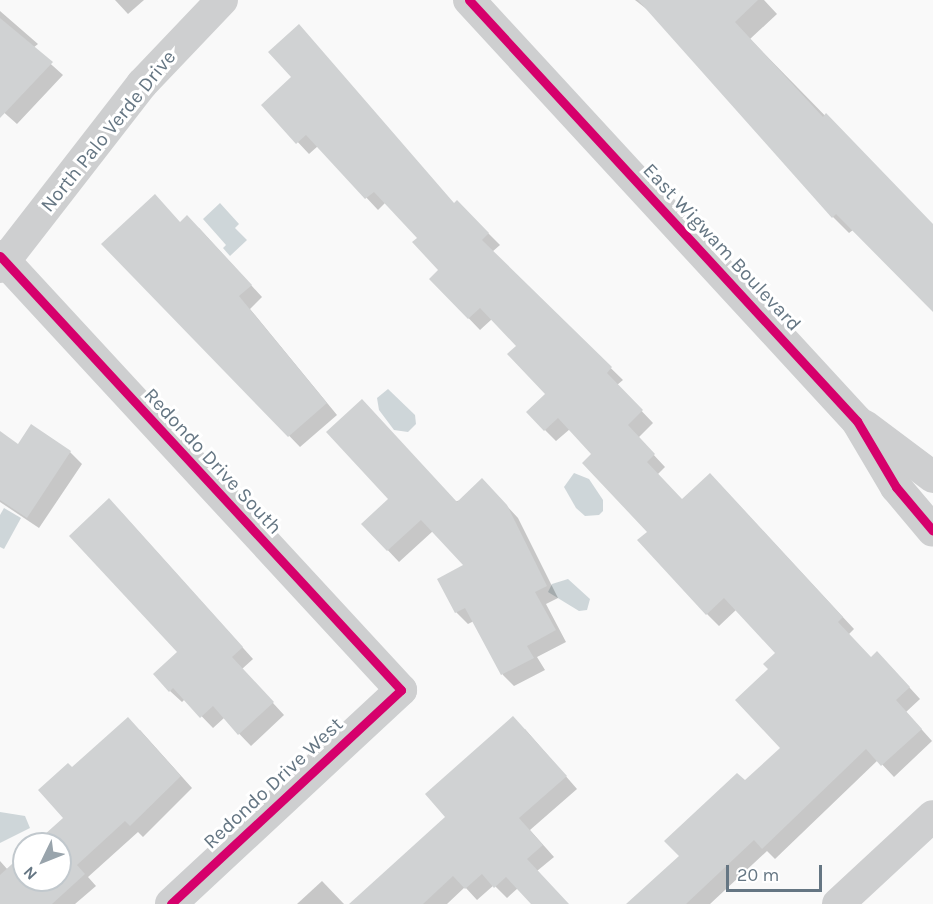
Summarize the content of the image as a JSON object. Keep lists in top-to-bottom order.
{
  "streets": {
    "street": [
      "North Palo Verde Drive",
      "East Wigwam Boulevard",
      "Redondo Drive South",
      "Redondo Drive West"
    ]
  },
  "crossings": [
    ["North Palo Verde Drive", "Redondo Drive South"],
    ["Redondo Drive South", "Redondo Drive West"]
  ],
  "scale_bar": "20 m",
  "north": "bottom left"
}
